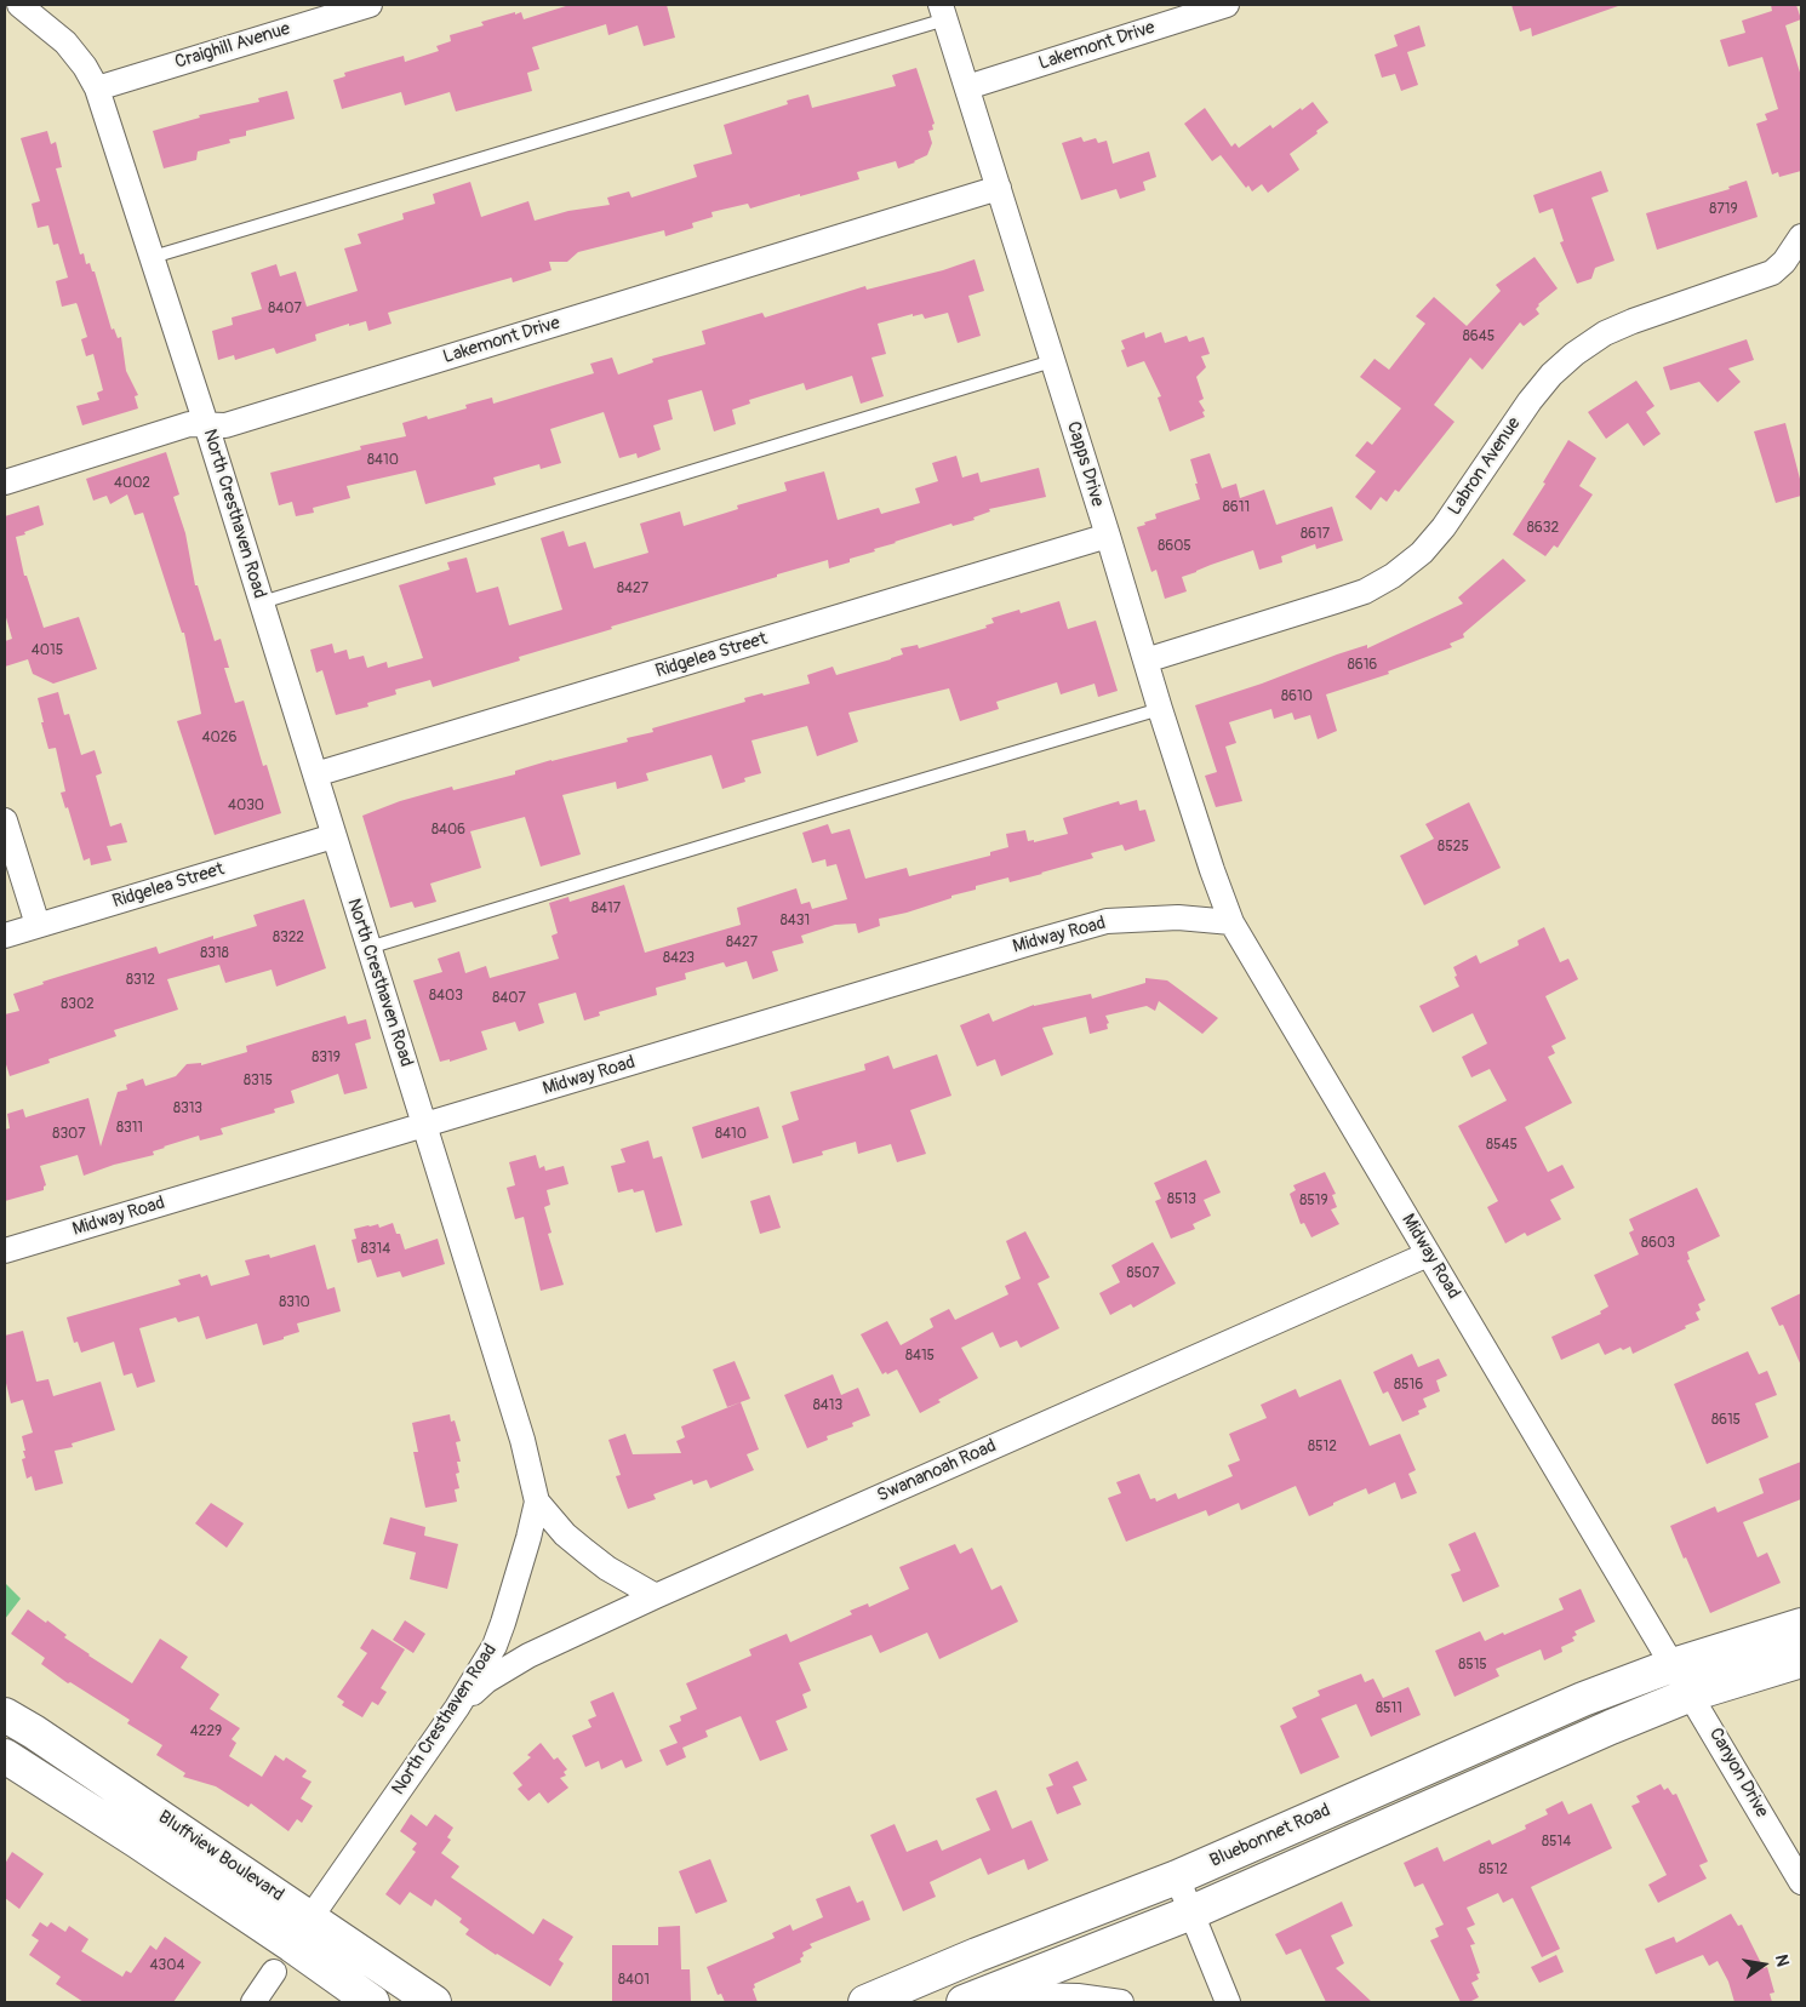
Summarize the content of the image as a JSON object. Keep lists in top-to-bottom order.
{
  "streets": {
    "main road": ["Bluebonnet Road", "Bluffview Boulevard"],
    "street": [
      "Craighill Avenue",
      "Lakemont Drive",
      "Capps Drive",
      "Labron Avenue",
      "North Cresthaven Road",
      "Ridgelea Street",
      "Midway Road",
      "Swananoah Road",
      "Canyon Drive"
    ]
  },
  "crossings": [
    ["Craighill Avenue", "North Cresthaven Road"],
    ["Lakemont Drive", "Capps Drive"],
    ["Lakemont Drive", "North Cresthaven Road"],
    ["Capps Drive", "Labron Avenue"],
    ["Capps Drive", "Ridgelea Street"],
    ["Capps Drive", "Midway Road"],
    ["North Cresthaven Road", "Ridgelea Street"],
    ["North Cresthaven Road", "Midway Road"],
    ["North Cresthaven Road", "Swananoah Road"],
    ["North Cresthaven Road", "Bluffview Boulevard"],
    ["Midway Road", "Swananoah Road"],
    ["Midway Road", "Canyon Drive"],
    ["Midway Road", "Bluebonnet Road"],
    ["Canyon Drive", "Bluebonnet Road"]
  ],
  "house_numbers": [
    "8719",
    "8407",
    "8645",
    "8410",
    "4002",
    "8611",
    "8632",
    "8617",
    "8605",
    "8427",
    "4015",
    "8616",
    "8610",
    "4026",
    "4030",
    "8406",
    "8525",
    "8417",
    "8431",
    "8322",
    "8427",
    "8318",
    "8423",
    "8312",
    "8403",
    "8407",
    "8302",
    "8319",
    "8315",
    "8313",
    "8311",
    "8307",
    "8410",
    "8545",
    "8513",
    "8519",
    "8603",
    "8314",
    "8507",
    "8310",
    "8415",
    "8516",
    "8413",
    "8615",
    "8512",
    "8515",
    "8511",
    "4229",
    "8514",
    "8512",
    "4304",
    "8401"
  ],
  "north": "right"
}
